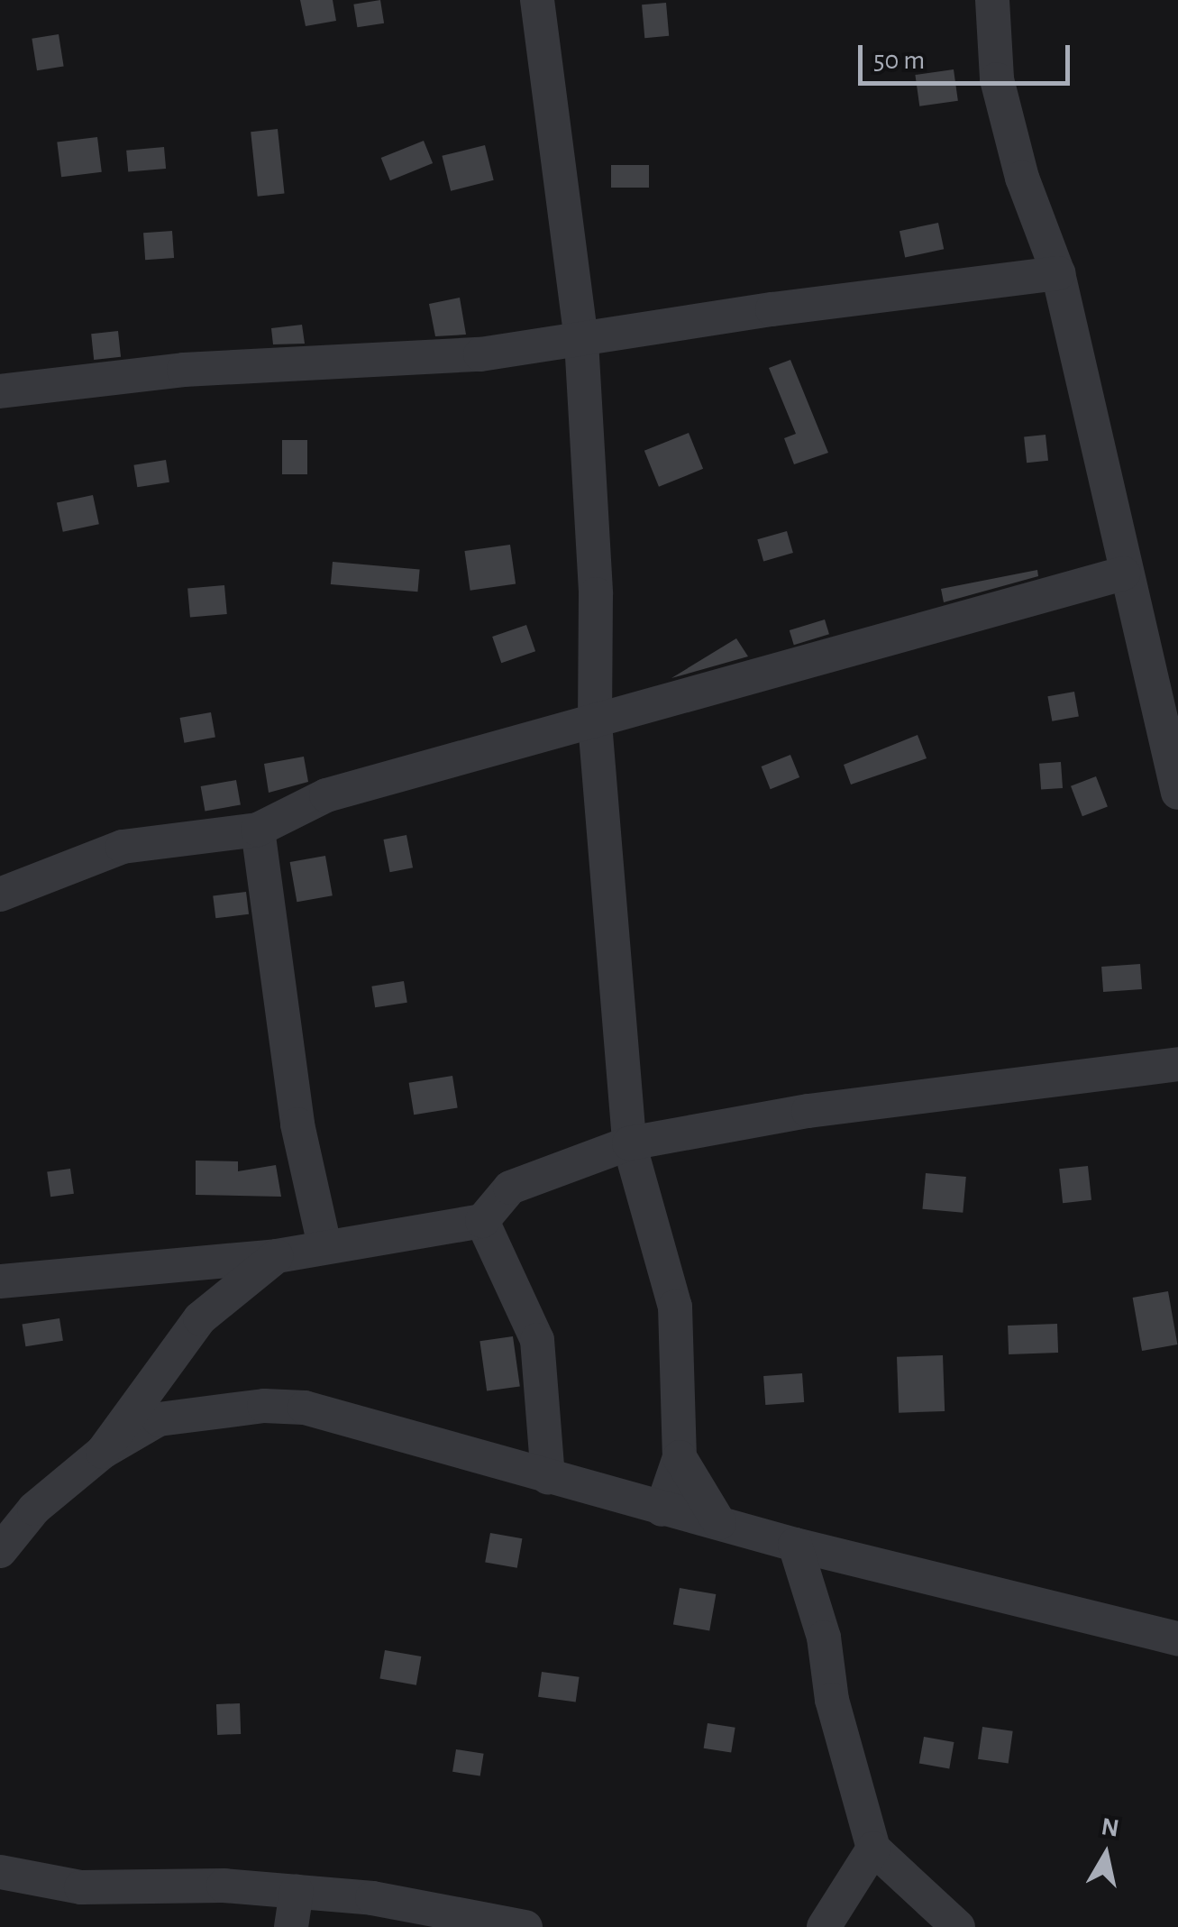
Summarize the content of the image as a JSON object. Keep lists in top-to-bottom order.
{
  "scale_bar": "50 m",
  "north": "top"
}
